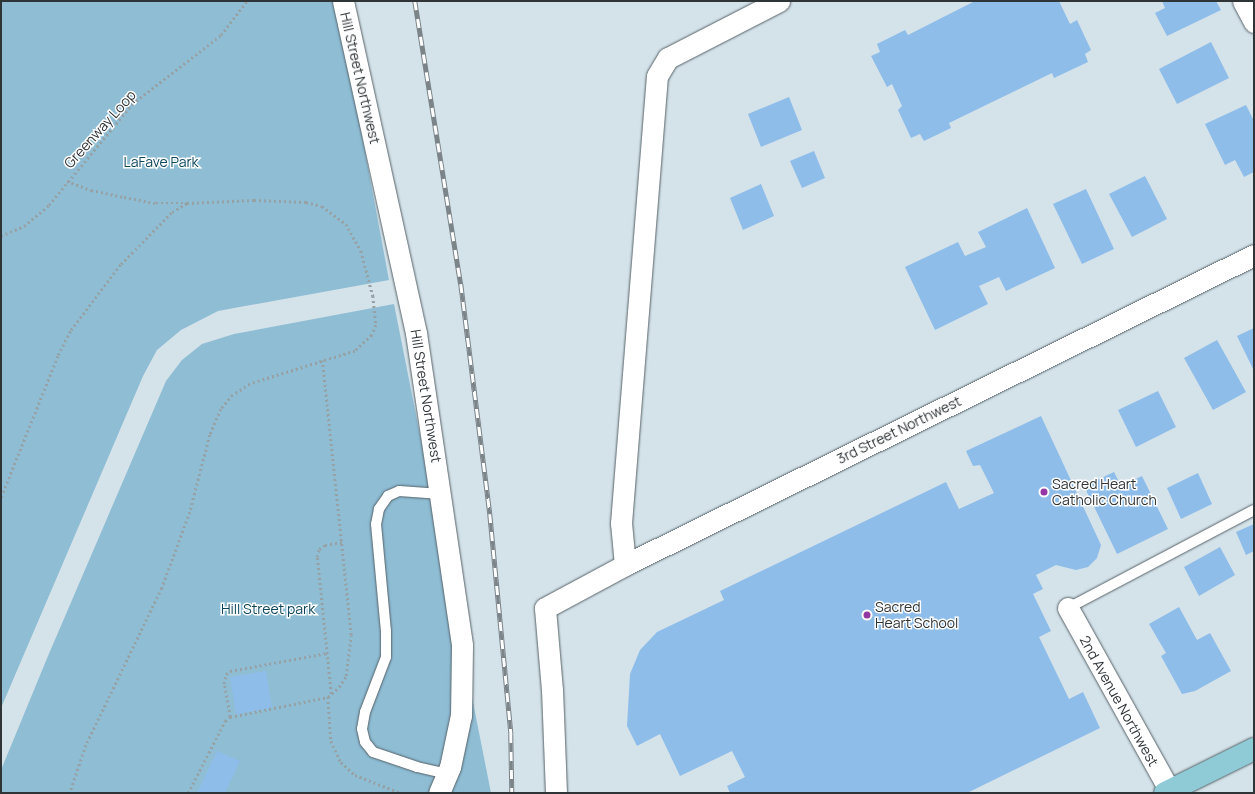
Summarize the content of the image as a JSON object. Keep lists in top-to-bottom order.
{
  "streets": {
    "street": ["Hill Street Northwest", "3rd Street Northwest", "2nd Avenue Northwest"],
    "path": ["Greenway Loop"]
  },
  "parks": ["LaFave Park", "Hill Street park"],
  "places": ["Sacred Heart Catholic Church", "Sacred Heart School"]
}
